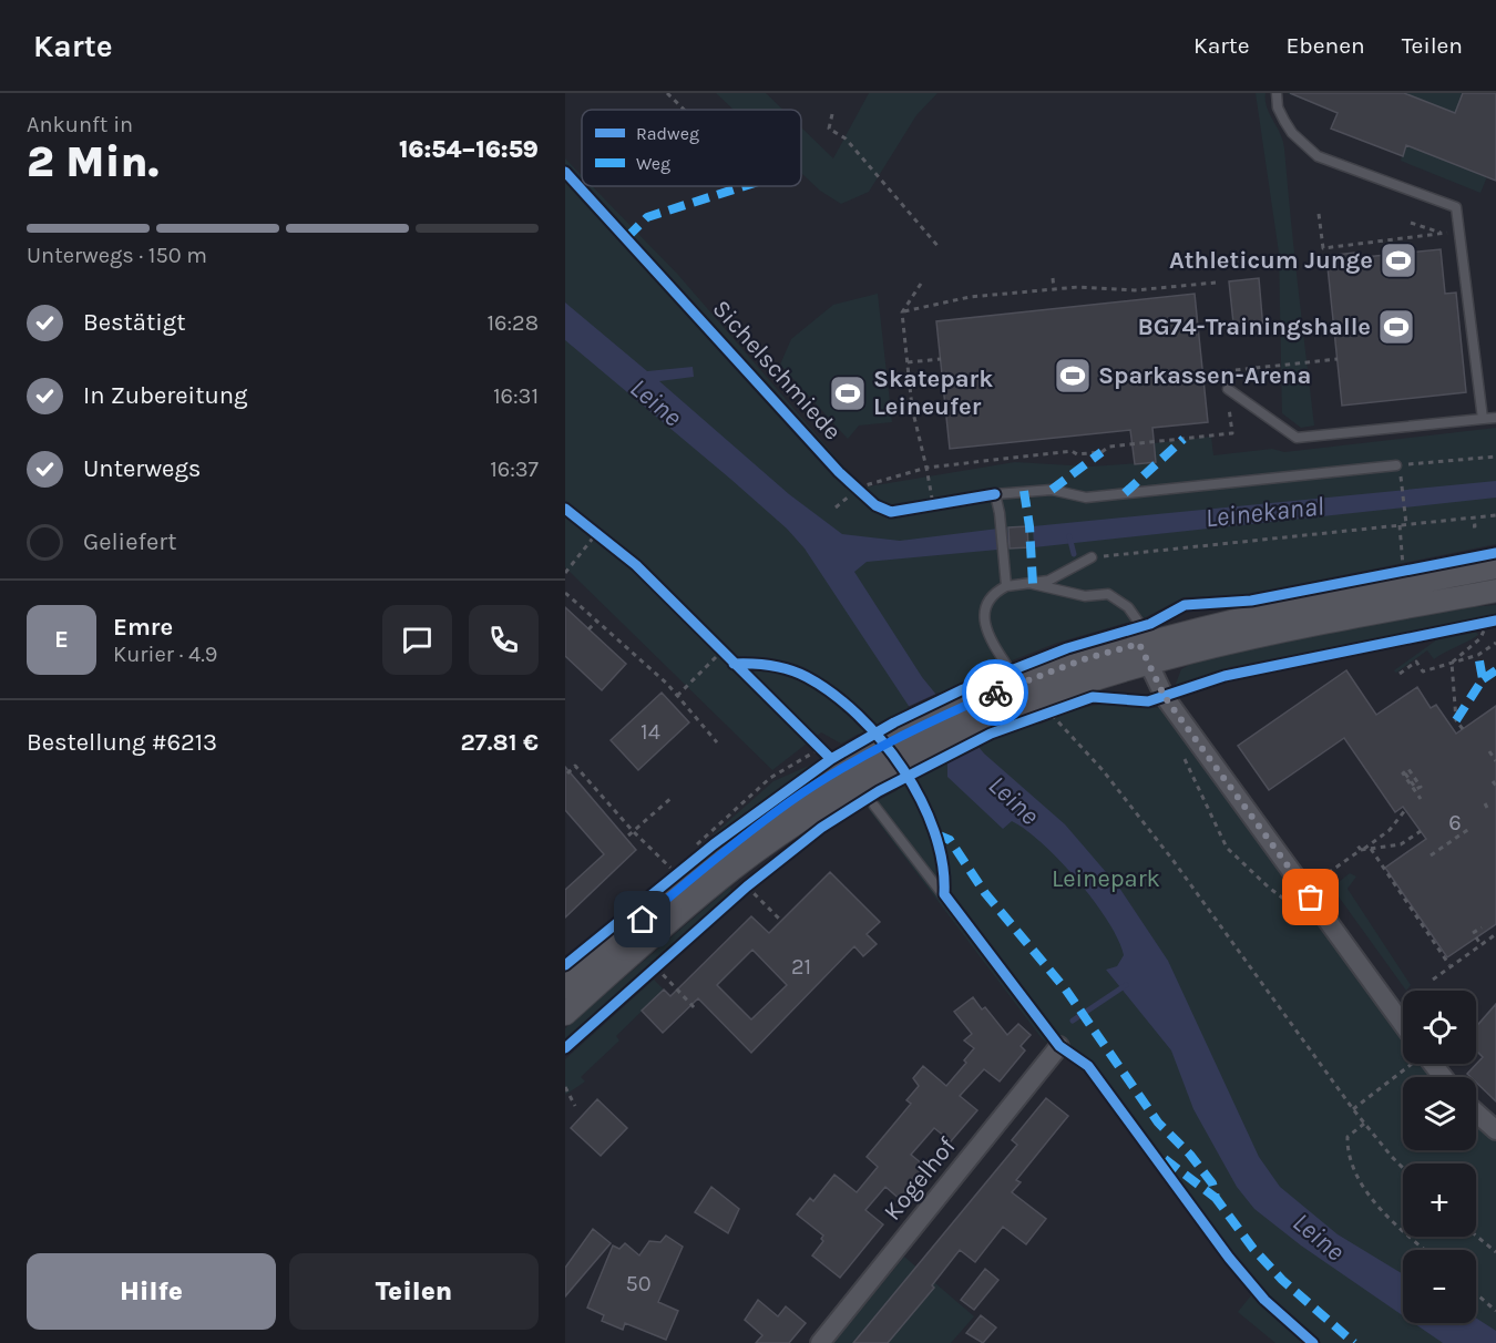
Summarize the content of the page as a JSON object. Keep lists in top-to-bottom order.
{
  "streets": {
    "street": ["Kogelhof"],
    "cycle path": ["Sichelschmiede"]
  },
  "water": ["Leine", "Leinekanal"],
  "parks": ["Leinepark"],
  "places": {
    "sports": [
      "Athleticum Junge",
      "BG74-Trainingshalle",
      "Sparkassen-Arena",
      "Skatepark Leineufer"
    ]
  },
  "house_numbers": [
    "14",
    "6",
    "21",
    "50"
  ],
  "legend": ["Radweg", "Weg"],
  "page": {
    "header": "Karte",
    "nav": ["Karte", "Ebenen", "Teilen"],
    "heading": ["2 Min.", "Ankunft in", "16:54–16:59"],
    "panel": [
      "Emre",
      "Kurier · 4.9",
      "Bestellung #6213",
      "27.81 €"
    ],
    "bar": "Unterwegs · 150 m",
    "list": [
      ["Bestätigt", "16:28"],
      ["In Zubereitung", "16:31"],
      ["Unterwegs", "16:37"],
      "Geliefert"
    ],
    "round": "E",
    "map_buttons": ["+", "−"],
    "buttons": ["Hilfe", "Teilen"]
  }
}
